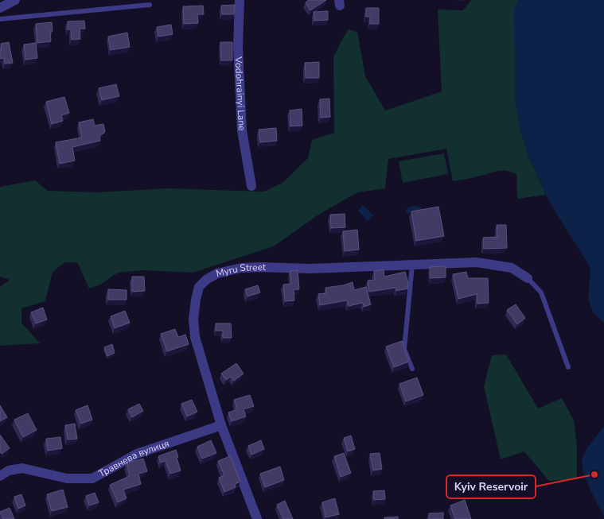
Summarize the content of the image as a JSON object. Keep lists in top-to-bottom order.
{
  "streets": {
    "street": ["Vodohrainyi Lane", "Myru Street", "Травнева вулиця"]
  },
  "crossings": [
    ["Myru Street", "Травнева вулиця"]
  ],
  "places": ["Kyiv Reservoir"]
}
